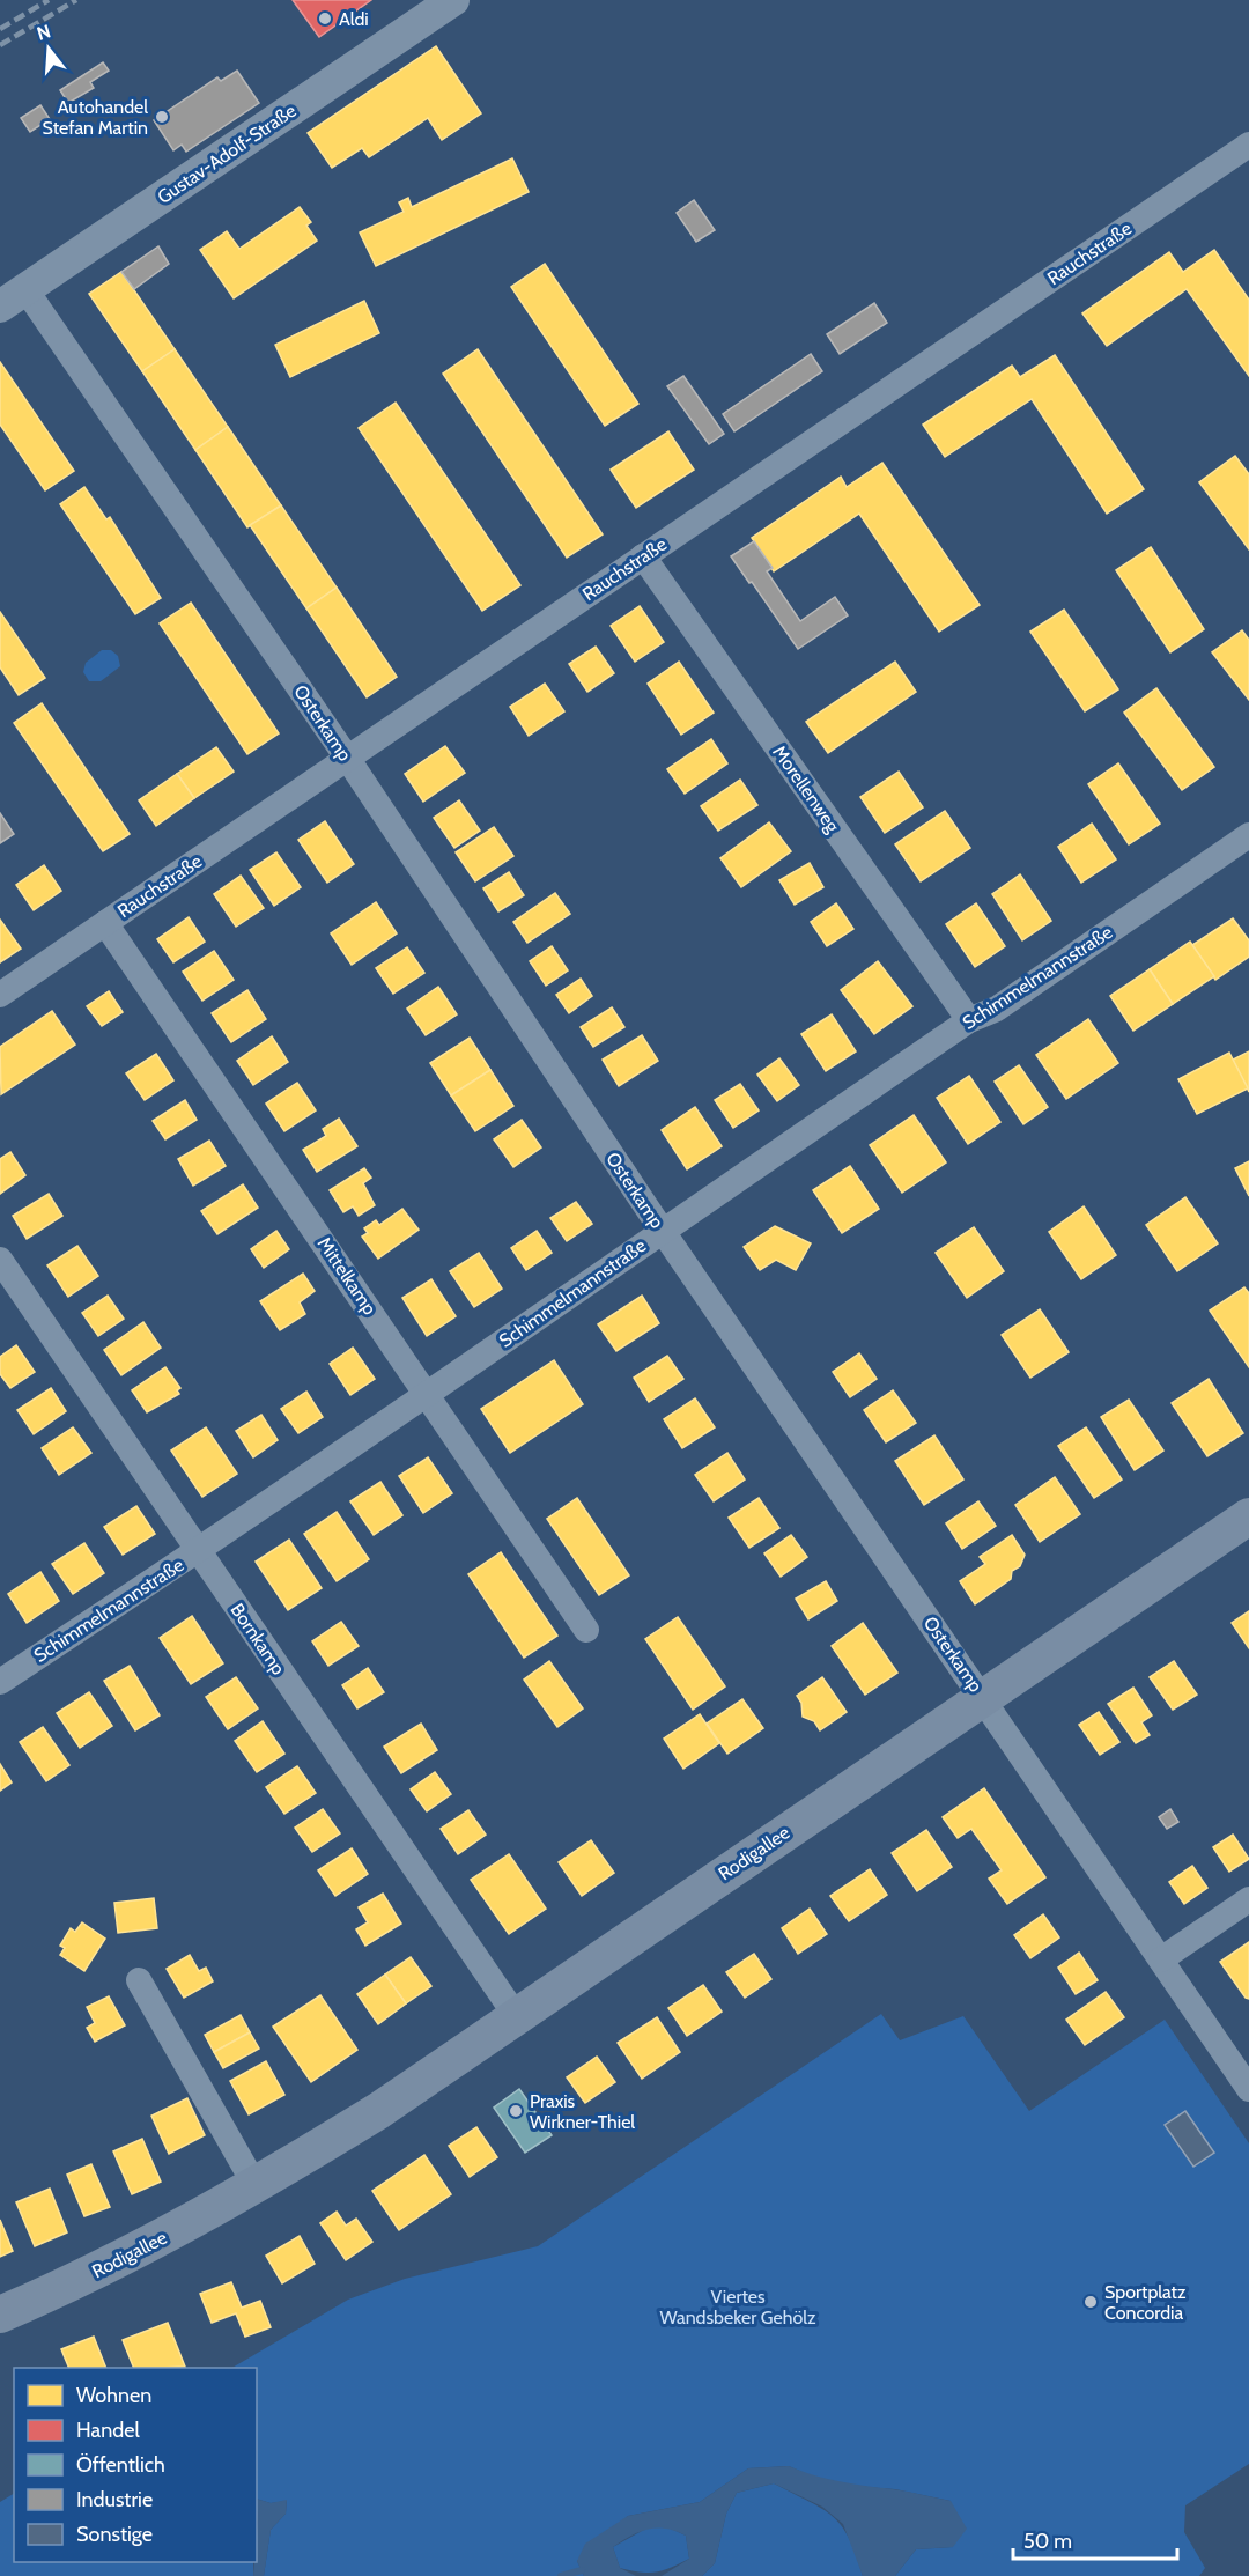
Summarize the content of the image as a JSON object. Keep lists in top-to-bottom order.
{
  "streets": {
    "main road": ["Rodigallee"],
    "street": [
      "Gustav-Adolf-Straße",
      "Rauchstraße",
      "Osterkamp",
      "Morellenweg",
      "Schimmelmannstraße",
      "Mittelkamp",
      "Bornkamp"
    ]
  },
  "crossings": [
    ["Gustav-Adolf-Straße", "Osterkamp"],
    ["Rauchstraße", "Osterkamp"],
    ["Rauchstraße", "Morellenweg"],
    ["Rauchstraße", "Mittelkamp"],
    ["Osterkamp", "Schimmelmannstraße"],
    ["Osterkamp", "Rodigallee"],
    ["Morellenweg", "Schimmelmannstraße"],
    ["Schimmelmannstraße", "Mittelkamp"],
    ["Schimmelmannstraße", "Bornkamp"],
    ["Bornkamp", "Rodigallee"]
  ],
  "parks": ["Viertes Wandsbeker Gehölz"],
  "places": [
    "Aldi",
    "Autohandel Stefan Martin",
    "Praxis Wirkner-Thiel",
    "Sportplatz Concordia"
  ],
  "legend": [
    "Wohnen",
    "Handel",
    "Öffentlich",
    "Industrie",
    "Sonstige"
  ],
  "scale_bar": "50 m",
  "north": "top"
}
